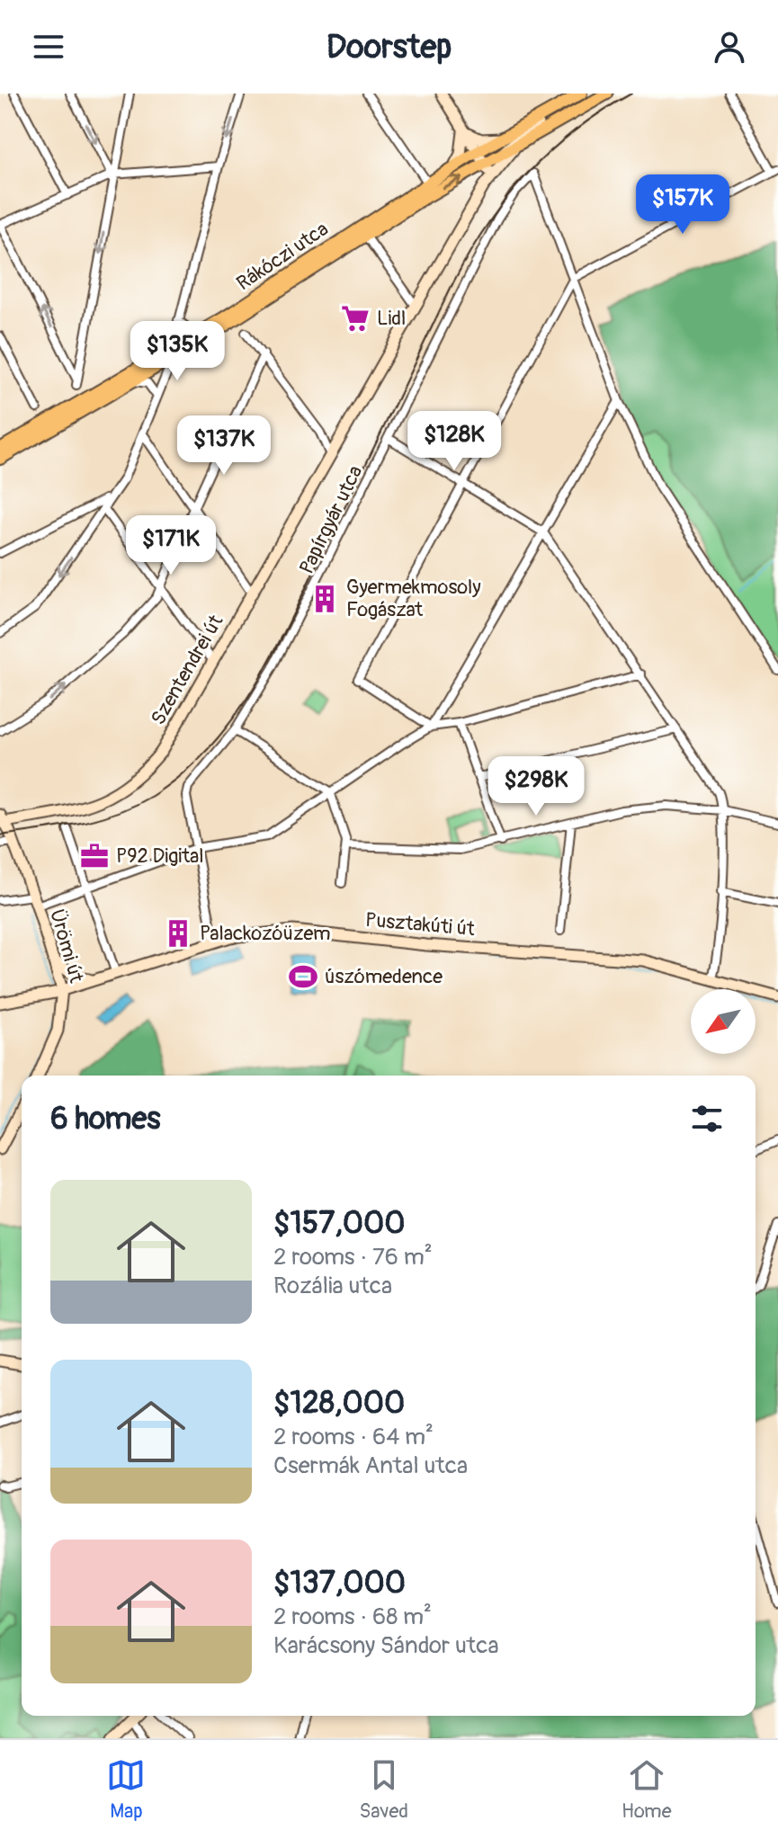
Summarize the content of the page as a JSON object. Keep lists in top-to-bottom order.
{
  "streets": {
    "main road": ["Rákóczi utca", "Szentendrei út"],
    "street": ["Papírgyár utca", "Pusztakúti út", "Ürömi út"]
  },
  "crossings": [
    ["Rákóczi utca", "Szentendrei út"],
    ["Szentendrei út", "Ürömi út"],
    ["Pusztakúti út", "Ürömi út"]
  ],
  "places": {
    "supermarket": ["Lidl"],
    "building": ["Gyermekmosoly Fogászat", "Palackozóüzem"],
    "office": ["P92 Digital"],
    "sports": ["úszómedence"]
  },
  "north": "bottom left",
  "page": {
    "header": "Doorstep",
    "price": [
      "$157K",
      "$135K",
      "$128K",
      "$137K",
      "$171K",
      "$298K"
    ],
    "heading": "6 homes",
    "list": [
      {
        "name": "$157,000",
        "note": "2 rooms · 76 m² · Rozália utca"
      },
      {
        "name": "$128,000",
        "note": "2 rooms · 64 m² · Csermák Antal utca"
      },
      {
        "name": "$137,000",
        "note": "2 rooms · 68 m² · Karácsony Sándor utca"
      }
    ],
    "tabs": ["Map", "Saved", "Home"]
  }
}
